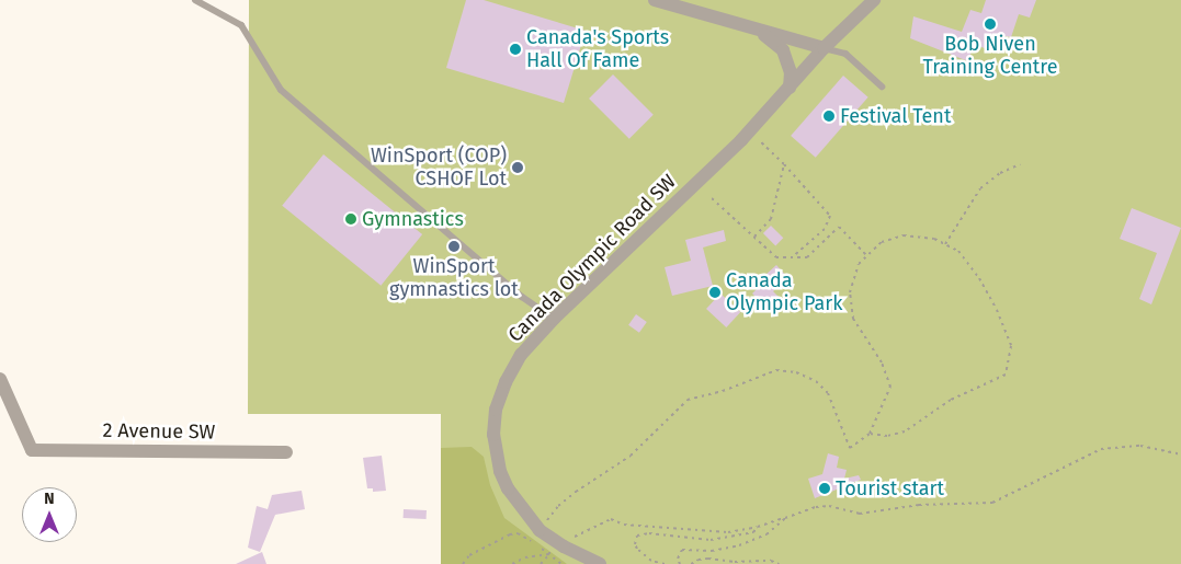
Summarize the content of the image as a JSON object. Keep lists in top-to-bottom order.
{
  "streets": {
    "street": ["Canada Olympic Road SW", "2 Avenue SW"]
  },
  "places": [
    "Bob Niven Training Centre",
    "Canada's Sports Hall Of Fame",
    "Festival Tent",
    "WinSport (COP) CSHOF Lot",
    "Gymnastics",
    "WinSport gymnastics lot",
    "Canada Olympic Park",
    "Tourist start"
  ],
  "north": "top"
}
